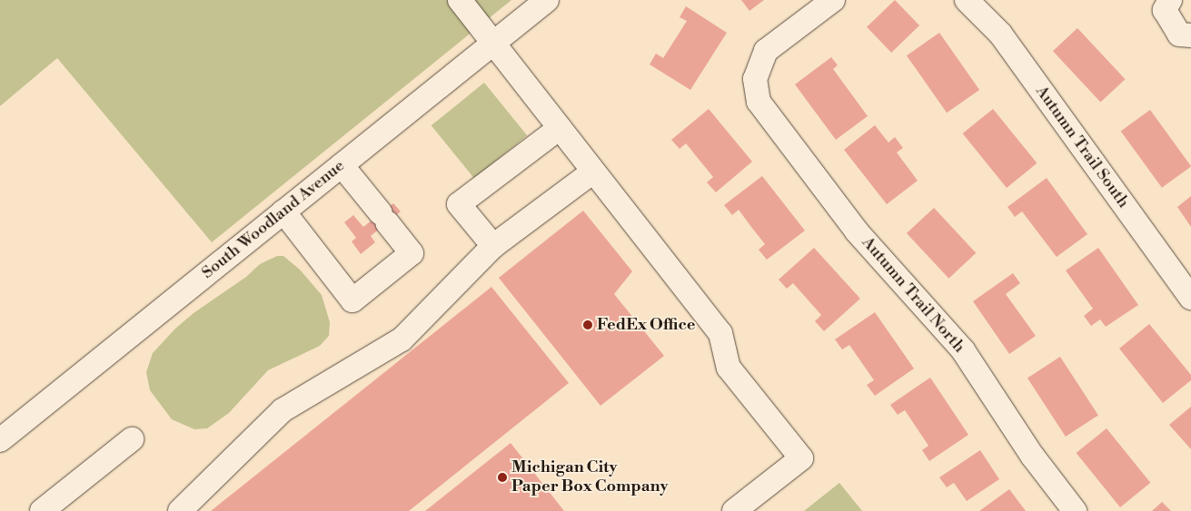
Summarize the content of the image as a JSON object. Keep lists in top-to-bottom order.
{
  "streets": {
    "street": ["Autumn Trail South", "South Woodland Avenue", "Autumn Trail North"]
  },
  "places": ["FedEx Office", "Michigan City Paper Box Company"]
}
